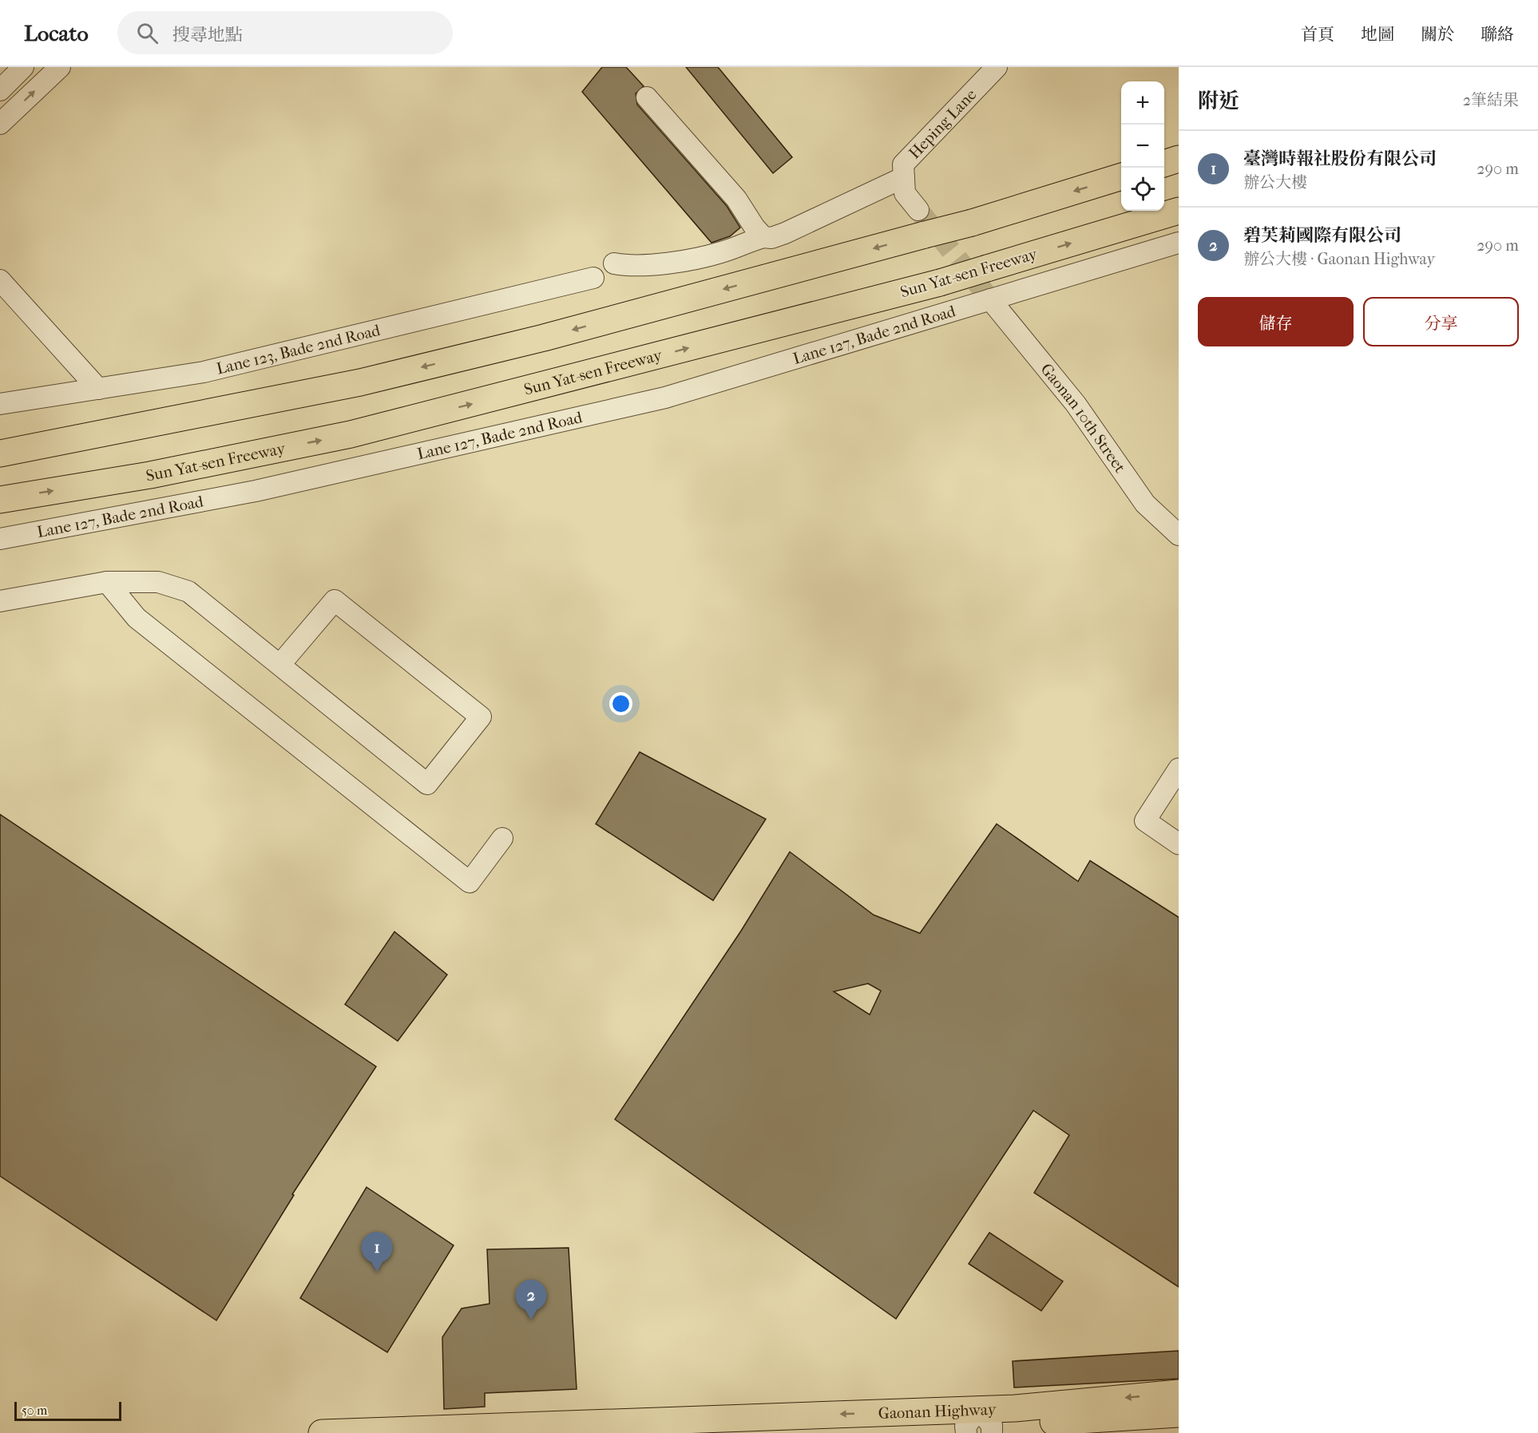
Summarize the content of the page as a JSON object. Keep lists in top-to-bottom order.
{
  "streets": {
    "main road": ["Sun Yat-sen Freeway", "Gaonan Highway"],
    "street": [
      "Heping Lane",
      "Lane 127, Bade 2nd Road",
      "Lane 123, Bade 2nd Road",
      "Gaonan 10th Street"
    ]
  },
  "crossings": [
    ["Lane 127, Bade 2nd Road", "Gaonan 10th Street"]
  ],
  "scale_bar": "50 m",
  "page": {
    "header": "Locato",
    "search": "搜尋地點",
    "nav": [
      "首頁",
      "地圖",
      "關於",
      "聯絡"
    ],
    "heading": ["附近", "2筆結果"],
    "map_buttons": ["+", "−"],
    "list": [
      {
        "mark": "1",
        "name": "臺灣時報社股份有限公司",
        "note": "辦公大樓",
        "value": "290 m"
      },
      {
        "mark": "2",
        "name": "碧芙莉國際有限公司",
        "note": "辦公大樓 · Gaonan Highway",
        "value": "290 m"
      }
    ],
    "buttons": ["儲存", "分享"],
    "pins": ["1", "2"],
    "scale": "50 m"
  }
}
